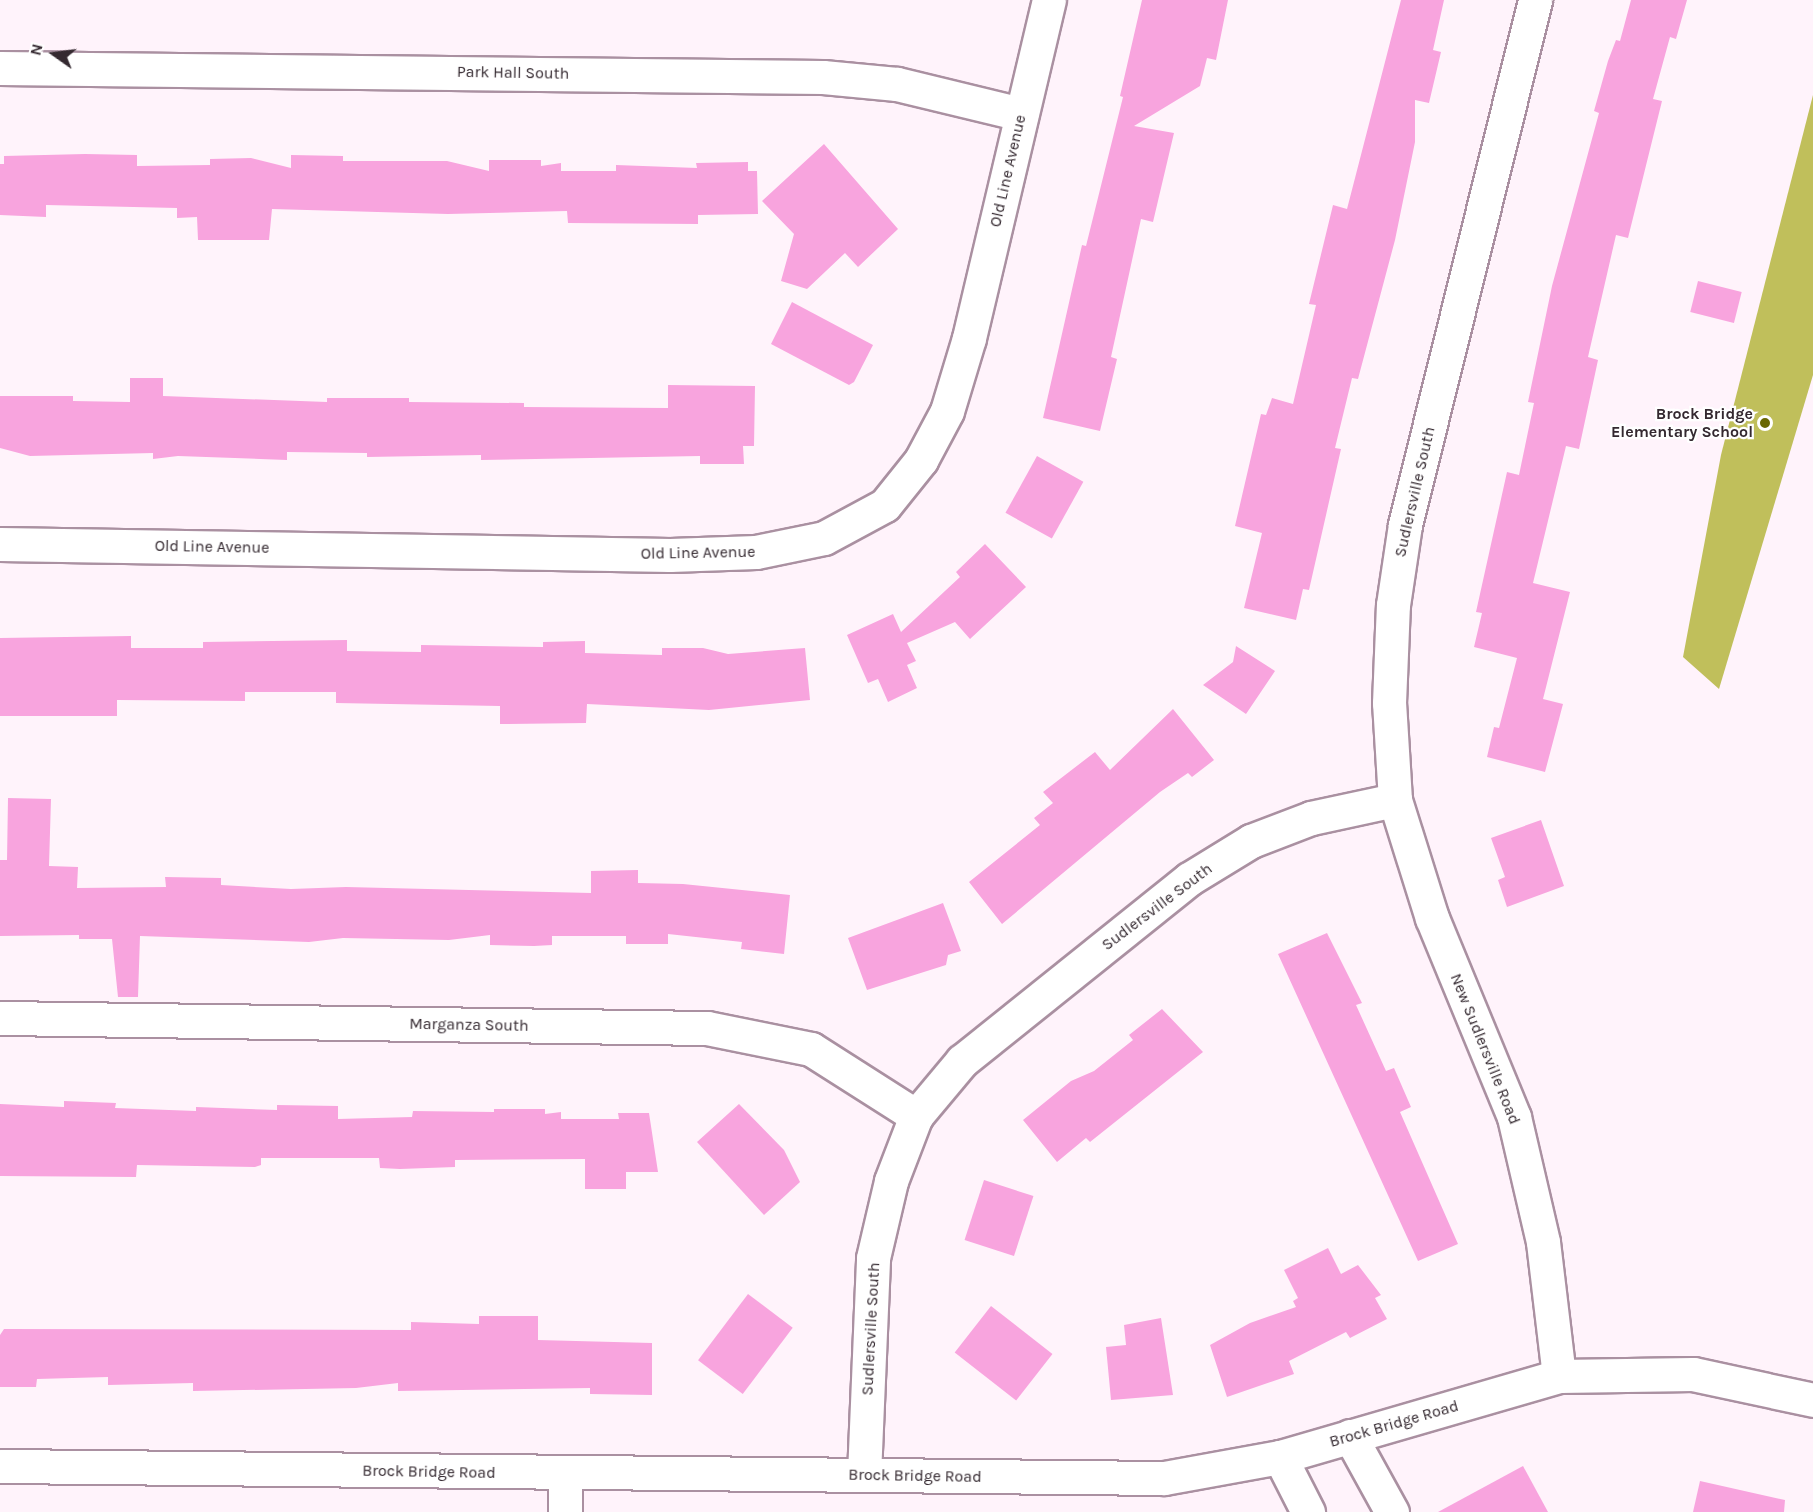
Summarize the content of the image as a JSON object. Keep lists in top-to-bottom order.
{
  "streets": {
    "street": [
      "Park Hall South",
      "Old Line Avenue",
      "Sudlersville South",
      "Marganza South",
      "New Sudlersville Road",
      "Brock Bridge Road"
    ]
  },
  "crossings": [
    ["Park Hall South", "Old Line Avenue"],
    ["Sudlersville South", "Marganza South"],
    ["Sudlersville South", "New Sudlersville Road"],
    ["Sudlersville South", "Brock Bridge Road"],
    ["New Sudlersville Road", "Brock Bridge Road"]
  ],
  "places": ["Brock Bridge Elementary School"],
  "north": "left"
}
